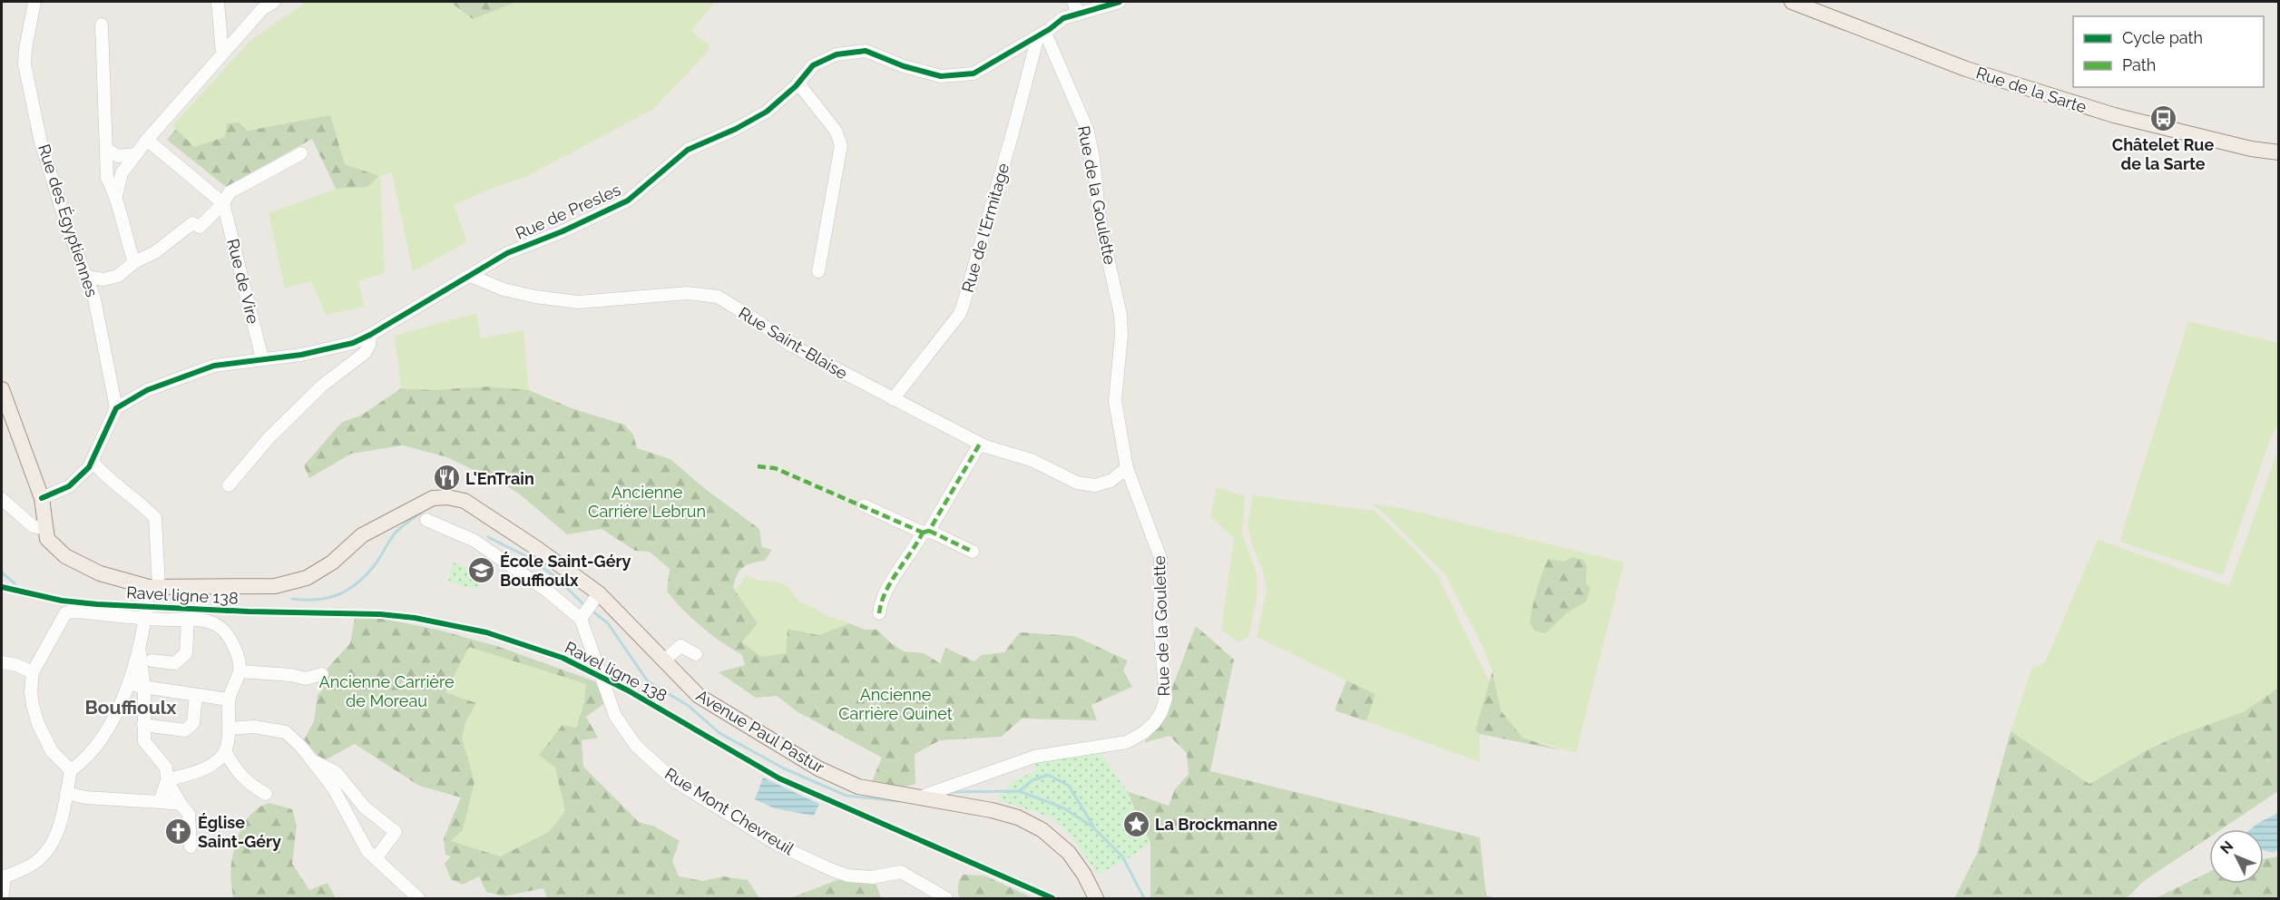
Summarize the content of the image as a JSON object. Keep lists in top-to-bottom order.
{
  "streets": {
    "main road": ["Rue de la Sarte", "Avenue Paul Pastur"],
    "street": [
      "Rue de la Goulette",
      "Rue de Presles",
      "Rue des Égyptiennes",
      "Rue de l'Ermitage",
      "Rue de Vire",
      "Rue Saint-Blaise",
      "Rue Mont Chevreuil"
    ],
    "cycle path": ["Ravel ligne 138"]
  },
  "crossings": [
    ["Rue de la Goulette", "Rue de Presles"],
    ["Rue de la Goulette", "Rue de l'Ermitage"],
    ["Rue de la Goulette", "Rue Saint-Blaise"],
    ["Rue de la Goulette", "Avenue Paul Pastur"],
    ["Rue de Presles", "Rue des Égyptiennes"],
    ["Rue de Presles", "Rue de l'Ermitage"],
    ["Rue de Presles", "Rue de Vire"],
    ["Rue de Presles", "Rue Saint-Blaise"],
    ["Rue de l'Ermitage", "Rue Saint-Blaise"],
    ["Avenue Paul Pastur", "Rue Mont Chevreuil"]
  ],
  "districts": ["Bouffioulx"],
  "parks": ["Ancienne Carrière Lebrun", "Ancienne Carrière de Moreau", "Ancienne Carrière Quinet"],
  "places": {
    "bus stop": ["Châtelet Rue de la Sarte"],
    "restaurant": ["L'EnTrain"],
    "school or university": ["École Saint-Géry Bouffioulx"],
    "place": ["La Brockmanne"],
    "church": ["Église Saint-Géry"]
  },
  "legend": ["Cycle path", "Path"],
  "north": "top left"
}
